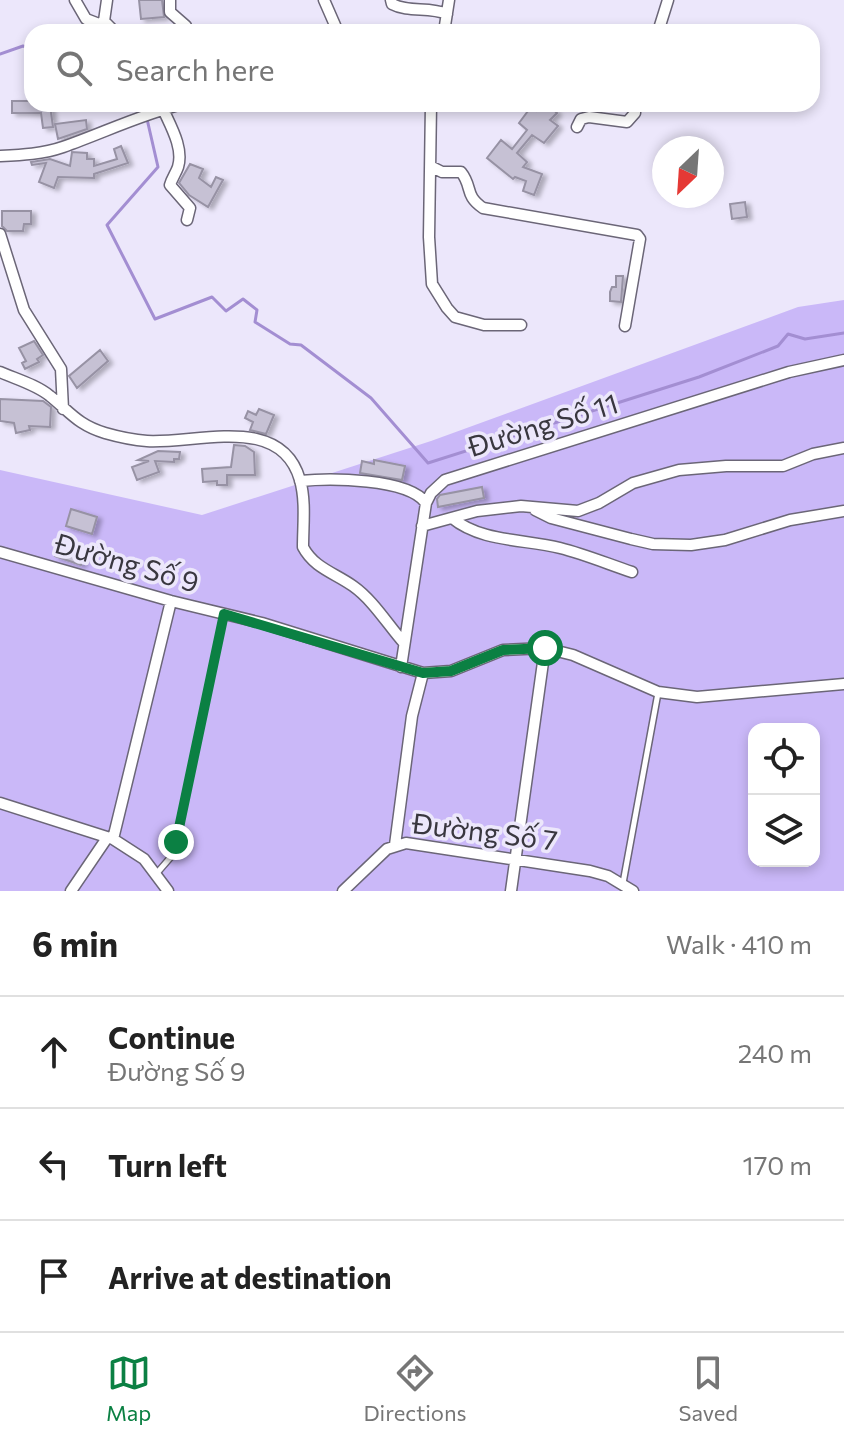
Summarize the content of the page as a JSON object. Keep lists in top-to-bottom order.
{
  "streets": {
    "street": ["Đường Số 11", "Đường Số 9", "Đường Số 7"]
  },
  "north": "bottom left",
  "page": {
    "search": "Search here",
    "heading": ["6 min", "Walk · 410 m"],
    "list": [
      ["Continue", "Đường Số 9", "240 m"],
      ["Turn left", "170 m"],
      "Arrive at destination"
    ],
    "nav": ["Map", "Directions", "Saved"]
  }
}
